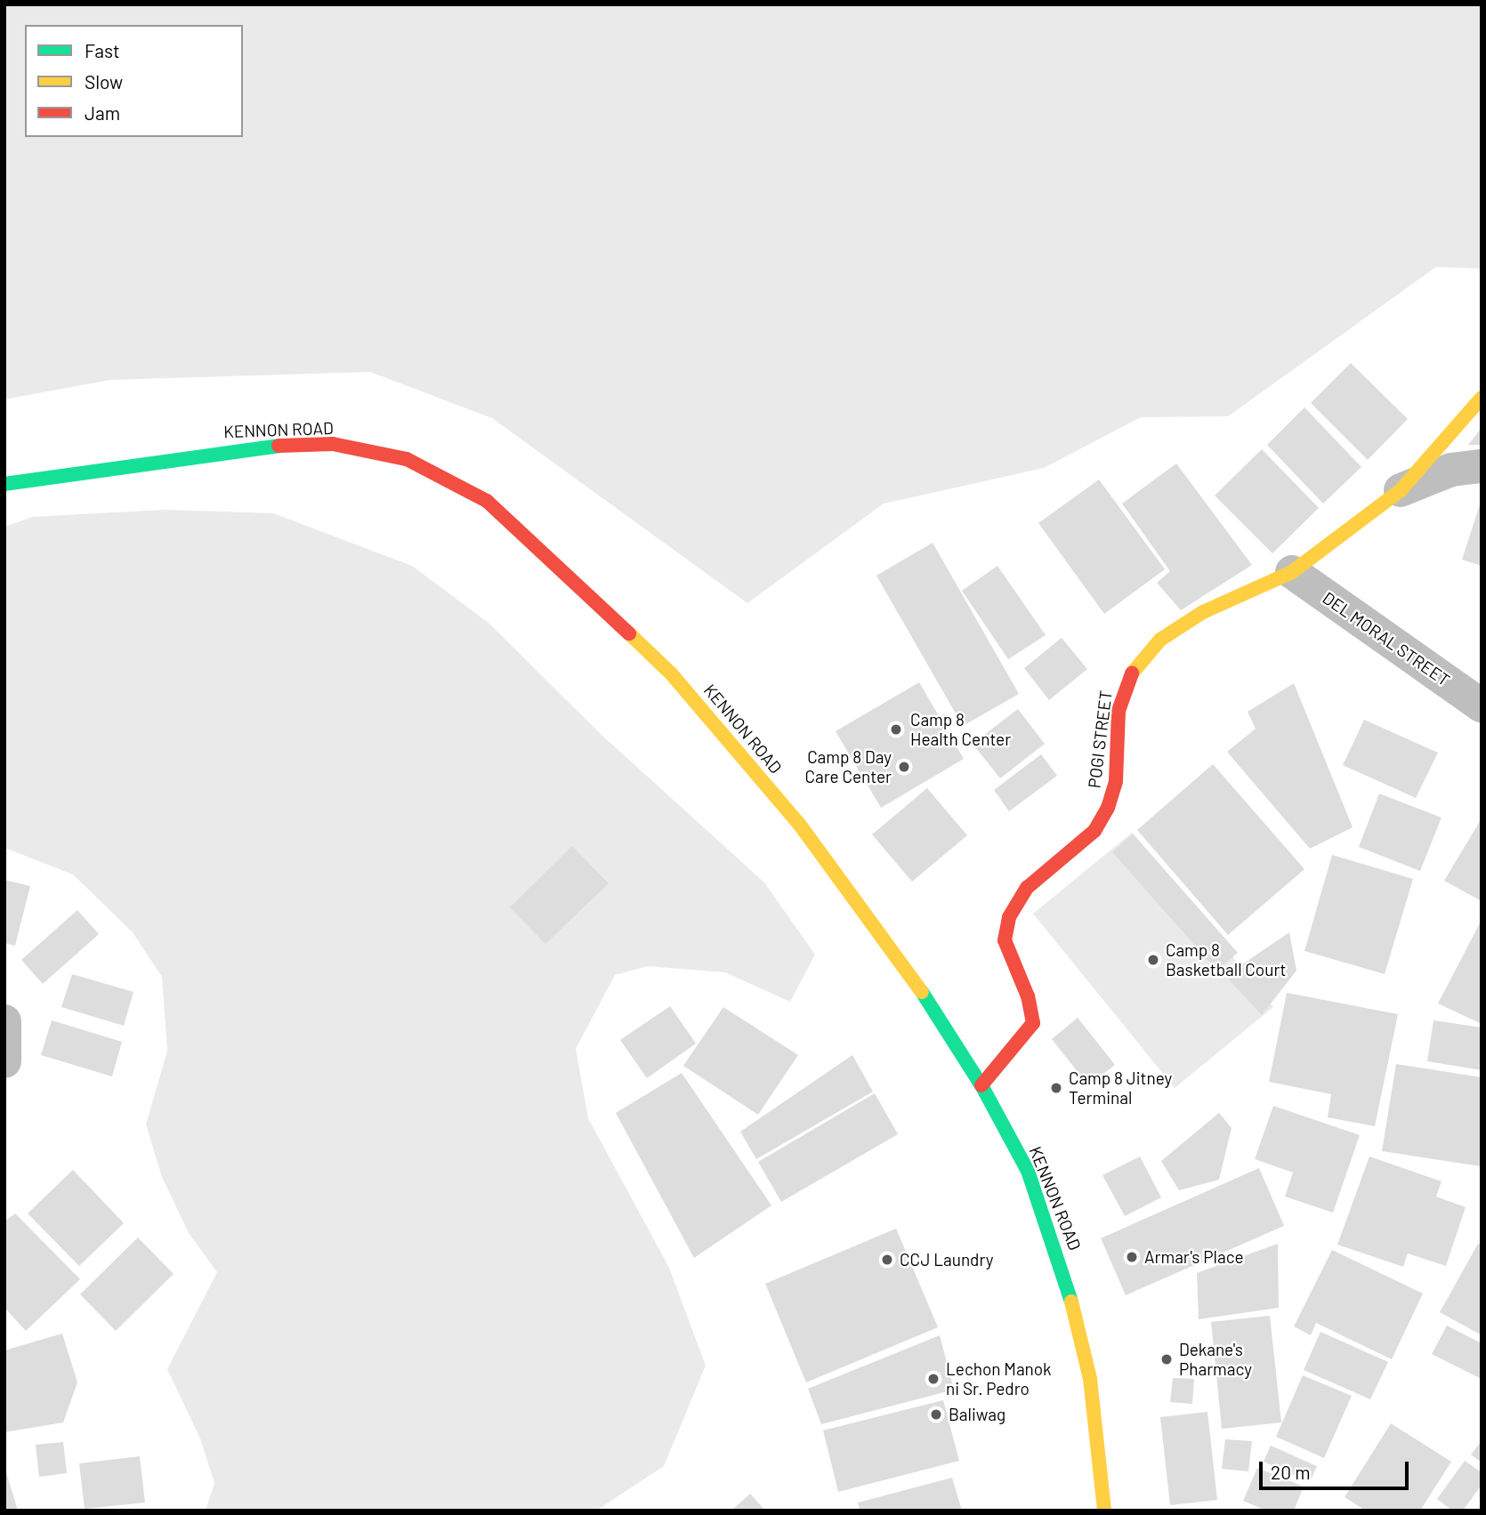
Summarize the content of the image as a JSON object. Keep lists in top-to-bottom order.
{
  "streets": {
    "main road": ["KENNON ROAD", "POGI STREET"],
    "street": ["DEL MORAL STREET"]
  },
  "crossings": [
    ["KENNON ROAD", "POGI STREET"],
    ["DEL MORAL STREET", "POGI STREET"]
  ],
  "places": [
    "Camp 8 Health Center",
    "Camp 8 Day Care Center",
    "Camp 8 Basketball Court",
    "Camp 8 Jitney Terminal",
    "Armar's Place",
    "CCJ Laundry",
    "Dekane's Pharmacy",
    "Lechon Manok ni Sr. Pedro",
    "Baliwag"
  ],
  "legend": ["Fast", "Slow", "Jam"],
  "scale_bar": "20 m"
}
